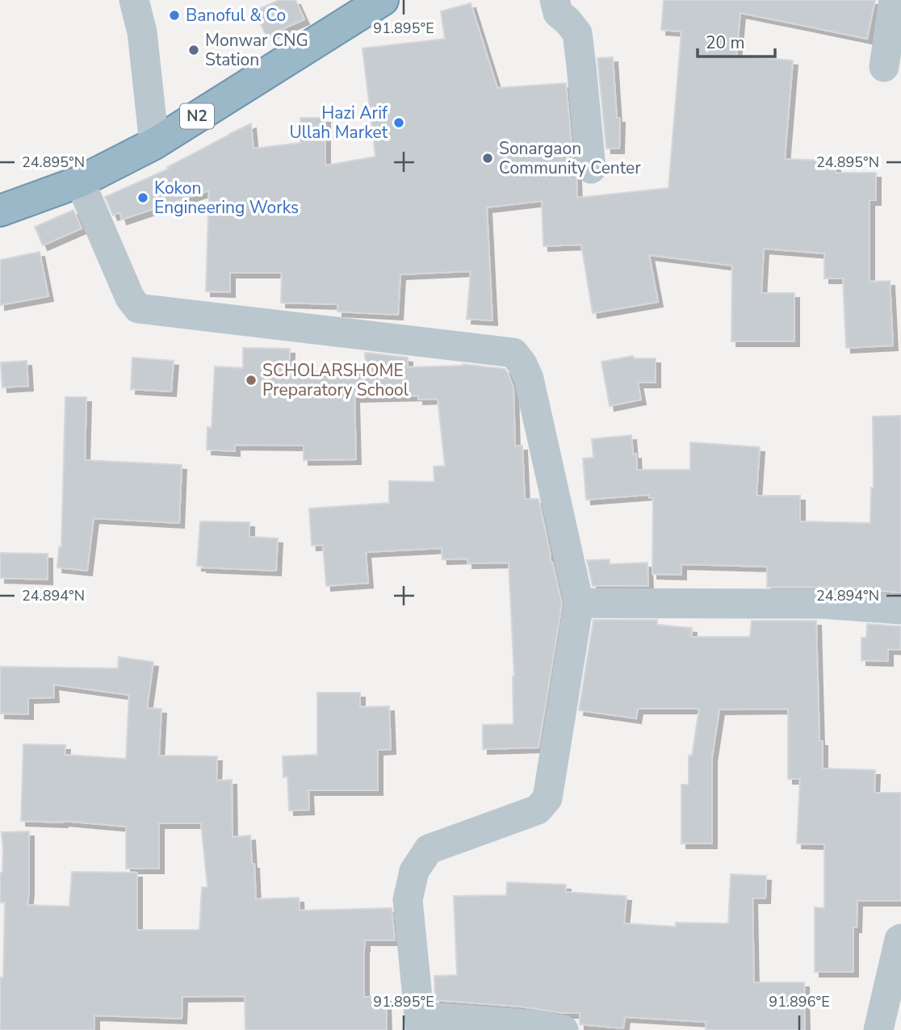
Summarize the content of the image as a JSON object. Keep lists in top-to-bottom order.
{
  "streets": {
    "highway": ["N2"]
  },
  "places": [
    "Banoful & Co",
    "Monwar CNG Station",
    "Hazi Arif Ullah Market",
    "Sonargaon Community Center",
    "Kokon Engineering Works",
    "SCHOLARSHOME Preparatory School"
  ],
  "scale_bar": "20 m",
  "coordinates": [
    "91.895°E",
    "24.895°N",
    "24.894°N",
    "91.896°E"
  ]
}
